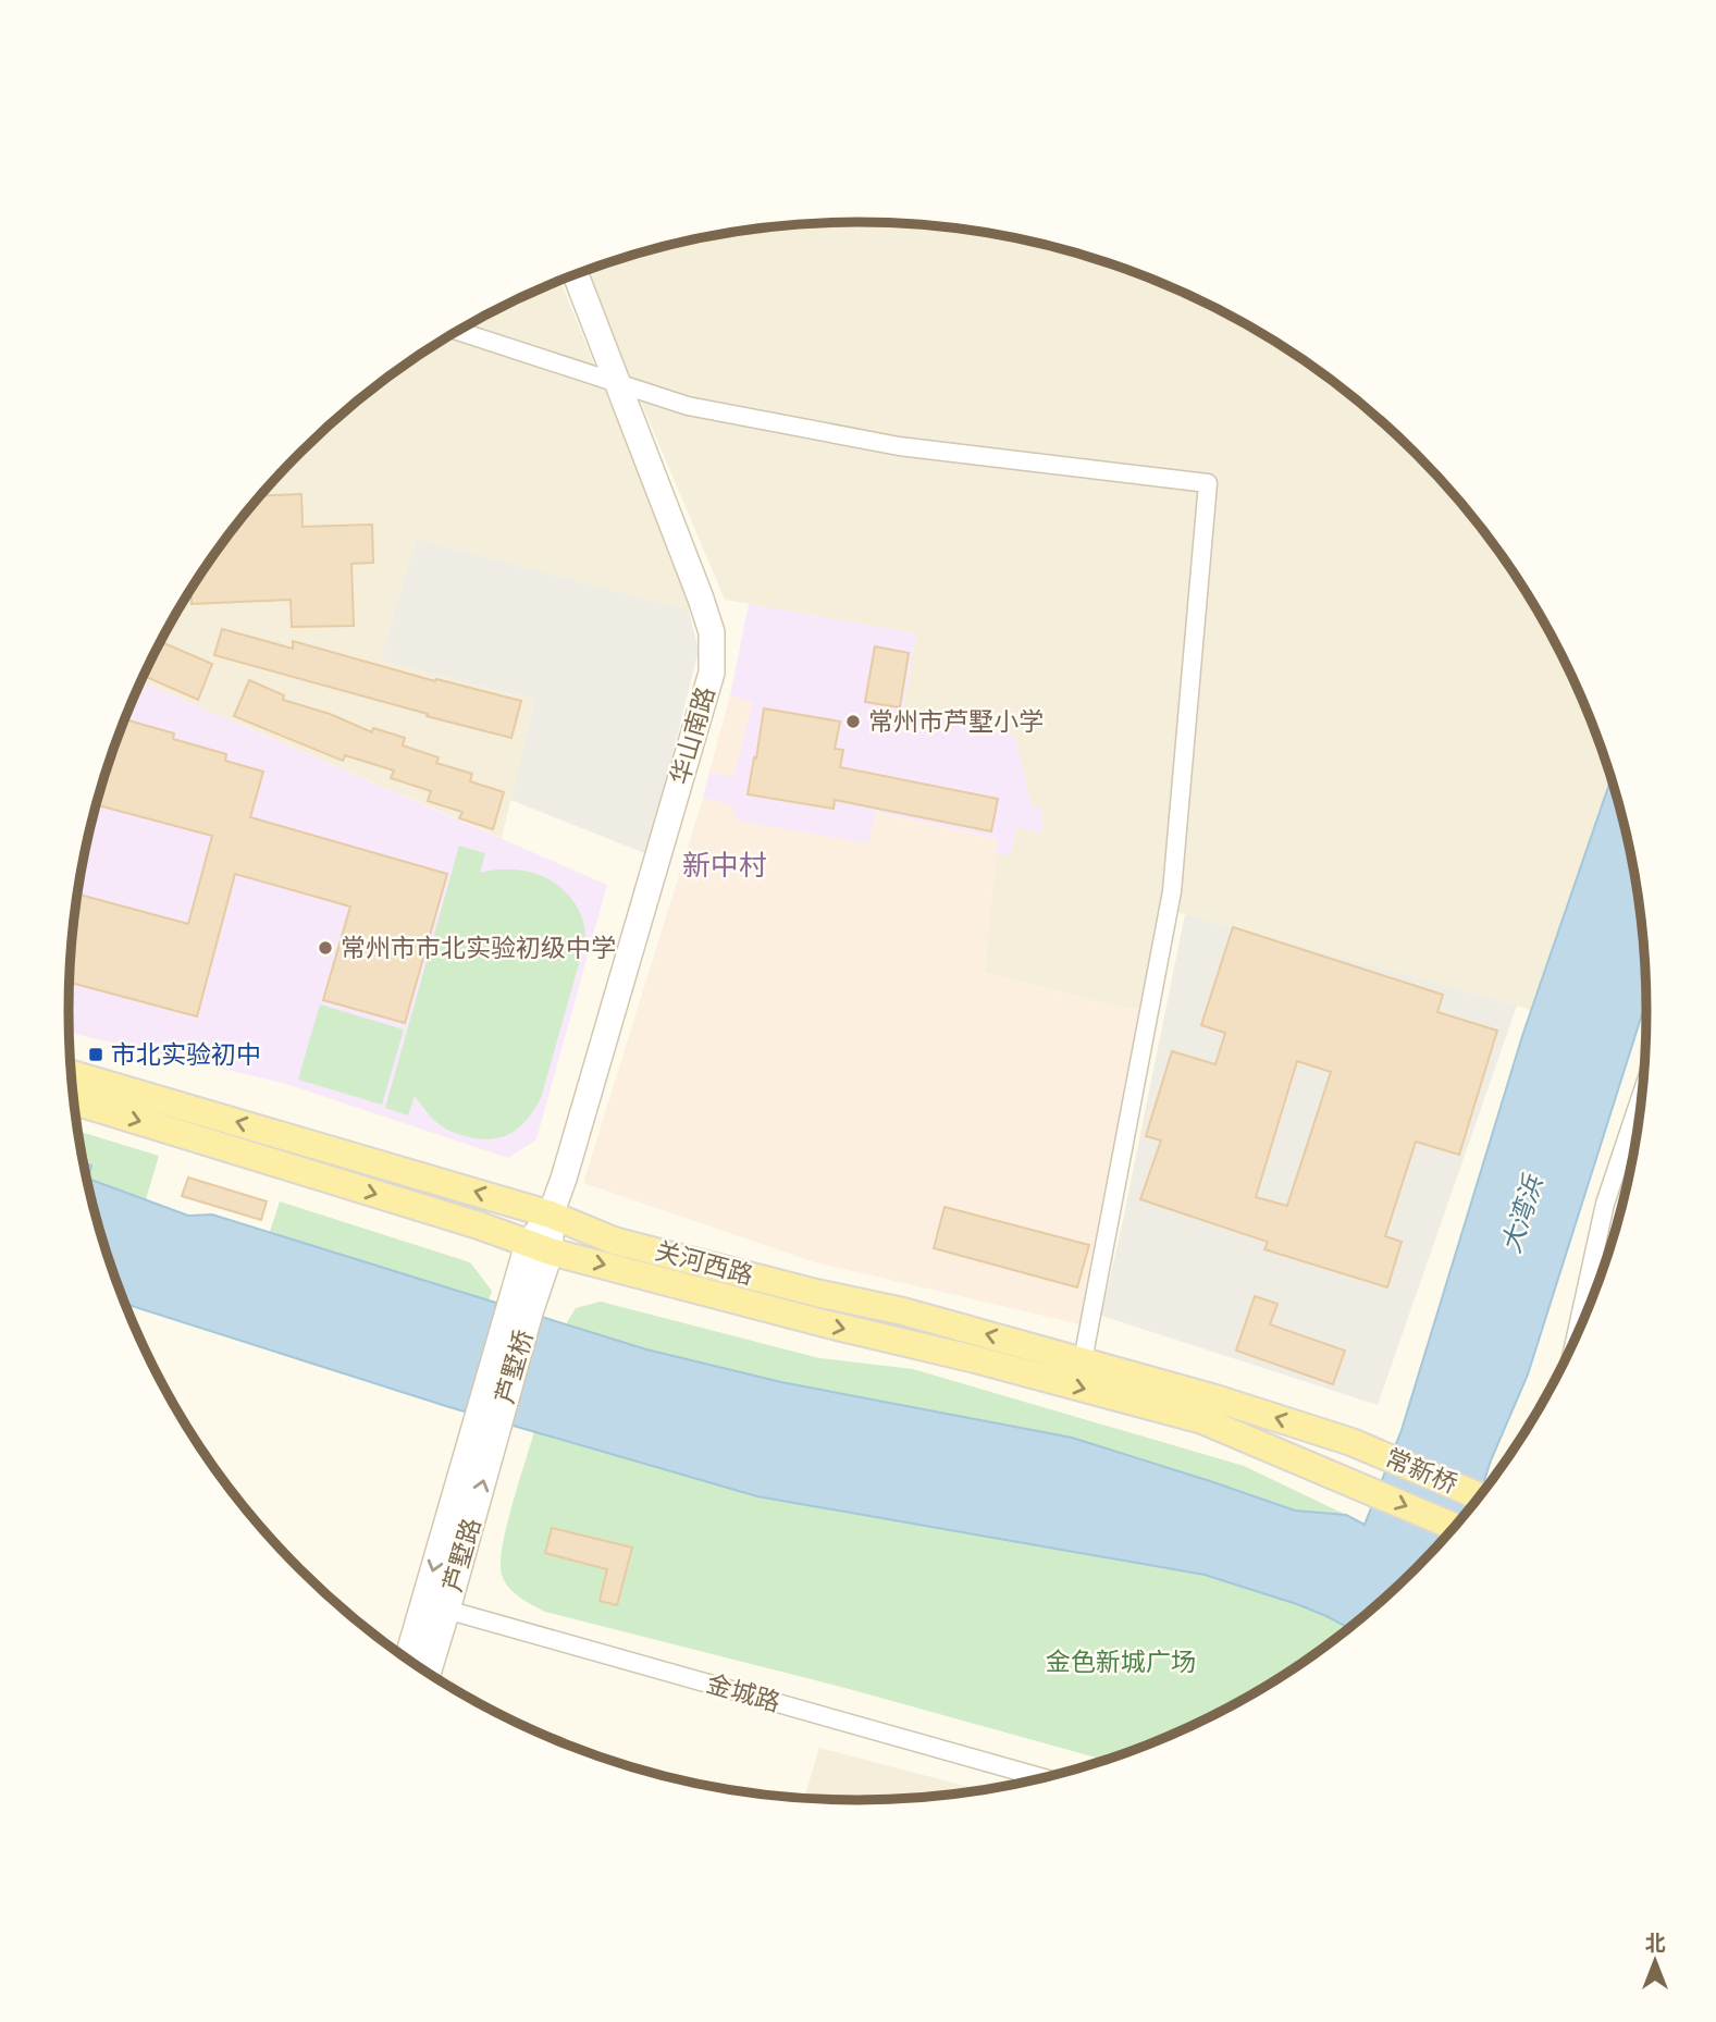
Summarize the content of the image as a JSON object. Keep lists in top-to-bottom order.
{
  "streets": {
    "main road": ["关河西路", "常新桥"],
    "street": [
      "华山南路",
      "芦墅桥",
      "芦墅路",
      "金城路"
    ]
  },
  "crossings": [
    ["华山南路", "关河西路"],
    ["关河西路", "芦墅桥"],
    ["关河西路", "常新桥"],
    ["芦墅桥", "芦墅路"],
    ["芦墅路", "金城路"]
  ],
  "districts": ["新中村"],
  "water": ["大湾浜"],
  "parks": ["金色新城广场"],
  "places": {
    "other": ["常州市芦墅小学", "常州市市北实验初级中学"],
    "transit": ["市北实验初中"]
  },
  "north": "top"
}
